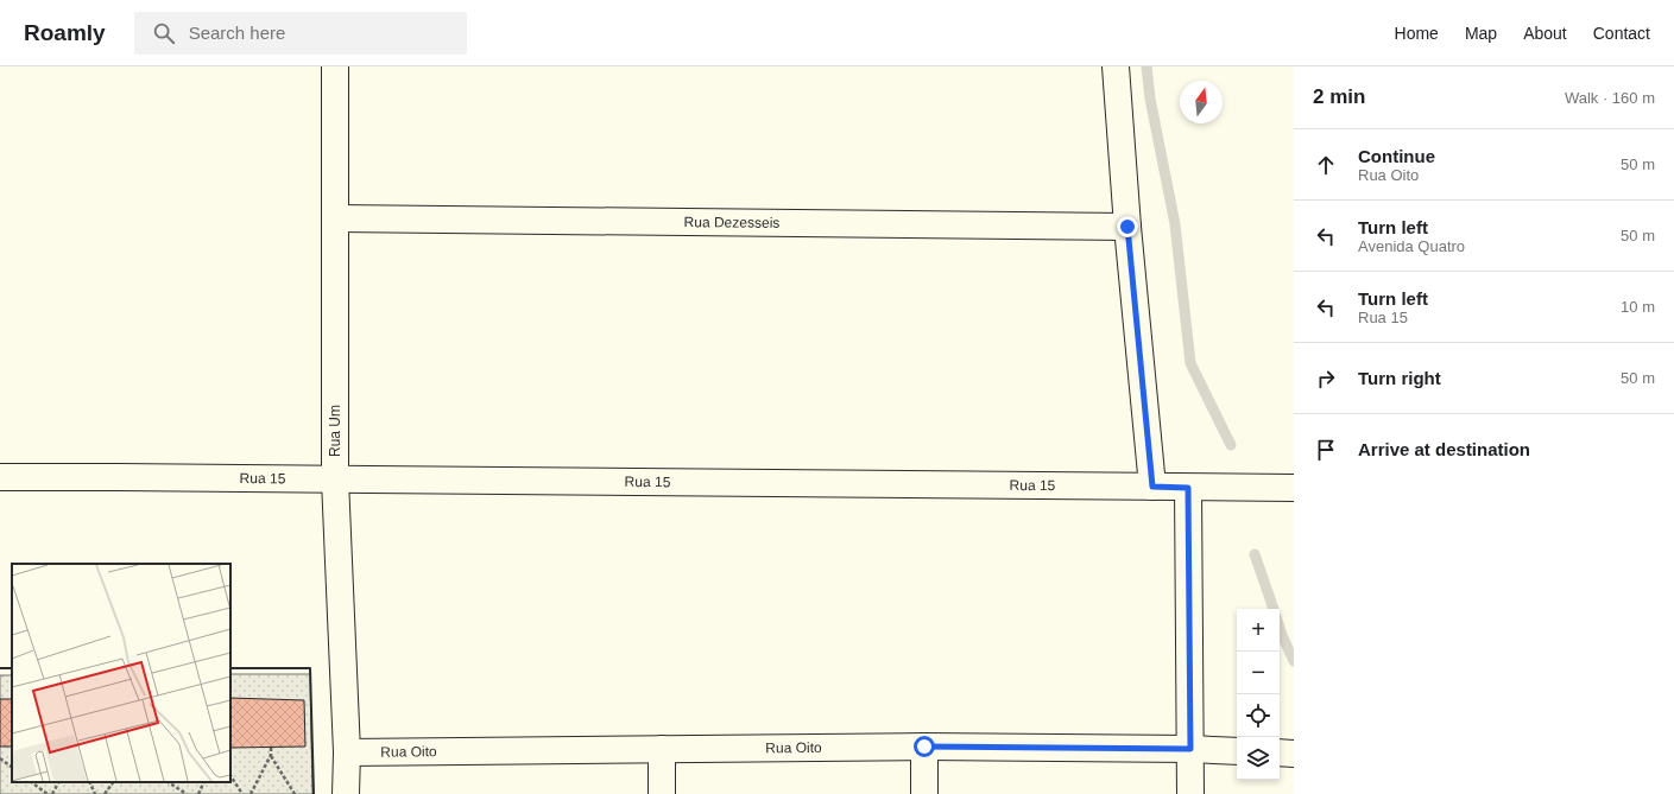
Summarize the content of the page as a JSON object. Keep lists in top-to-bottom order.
{
  "streets": {
    "street": [
      "Rua Dezesseis",
      "Rua Um",
      "Rua 15",
      "Rua Oito"
    ]
  },
  "crossings": [
    ["Rua Dezesseis", "Rua Um"],
    ["Rua Um", "Rua 15"],
    ["Rua Um", "Rua Oito"]
  ],
  "north": "top",
  "page": {
    "header": "Roamly",
    "search": "Search here",
    "nav": [
      "Home",
      "Map",
      "About",
      "Contact"
    ],
    "heading": ["2 min", "Walk · 160 m"],
    "list": [
      ["Continue", "Rua Oito", "50 m"],
      ["Turn left", "Avenida Quatro", "50 m"],
      ["Turn left", "Rua 15", "10 m"],
      ["Turn right", "50 m"],
      "Arrive at destination"
    ],
    "map_buttons": ["+", "−"]
  }
}
